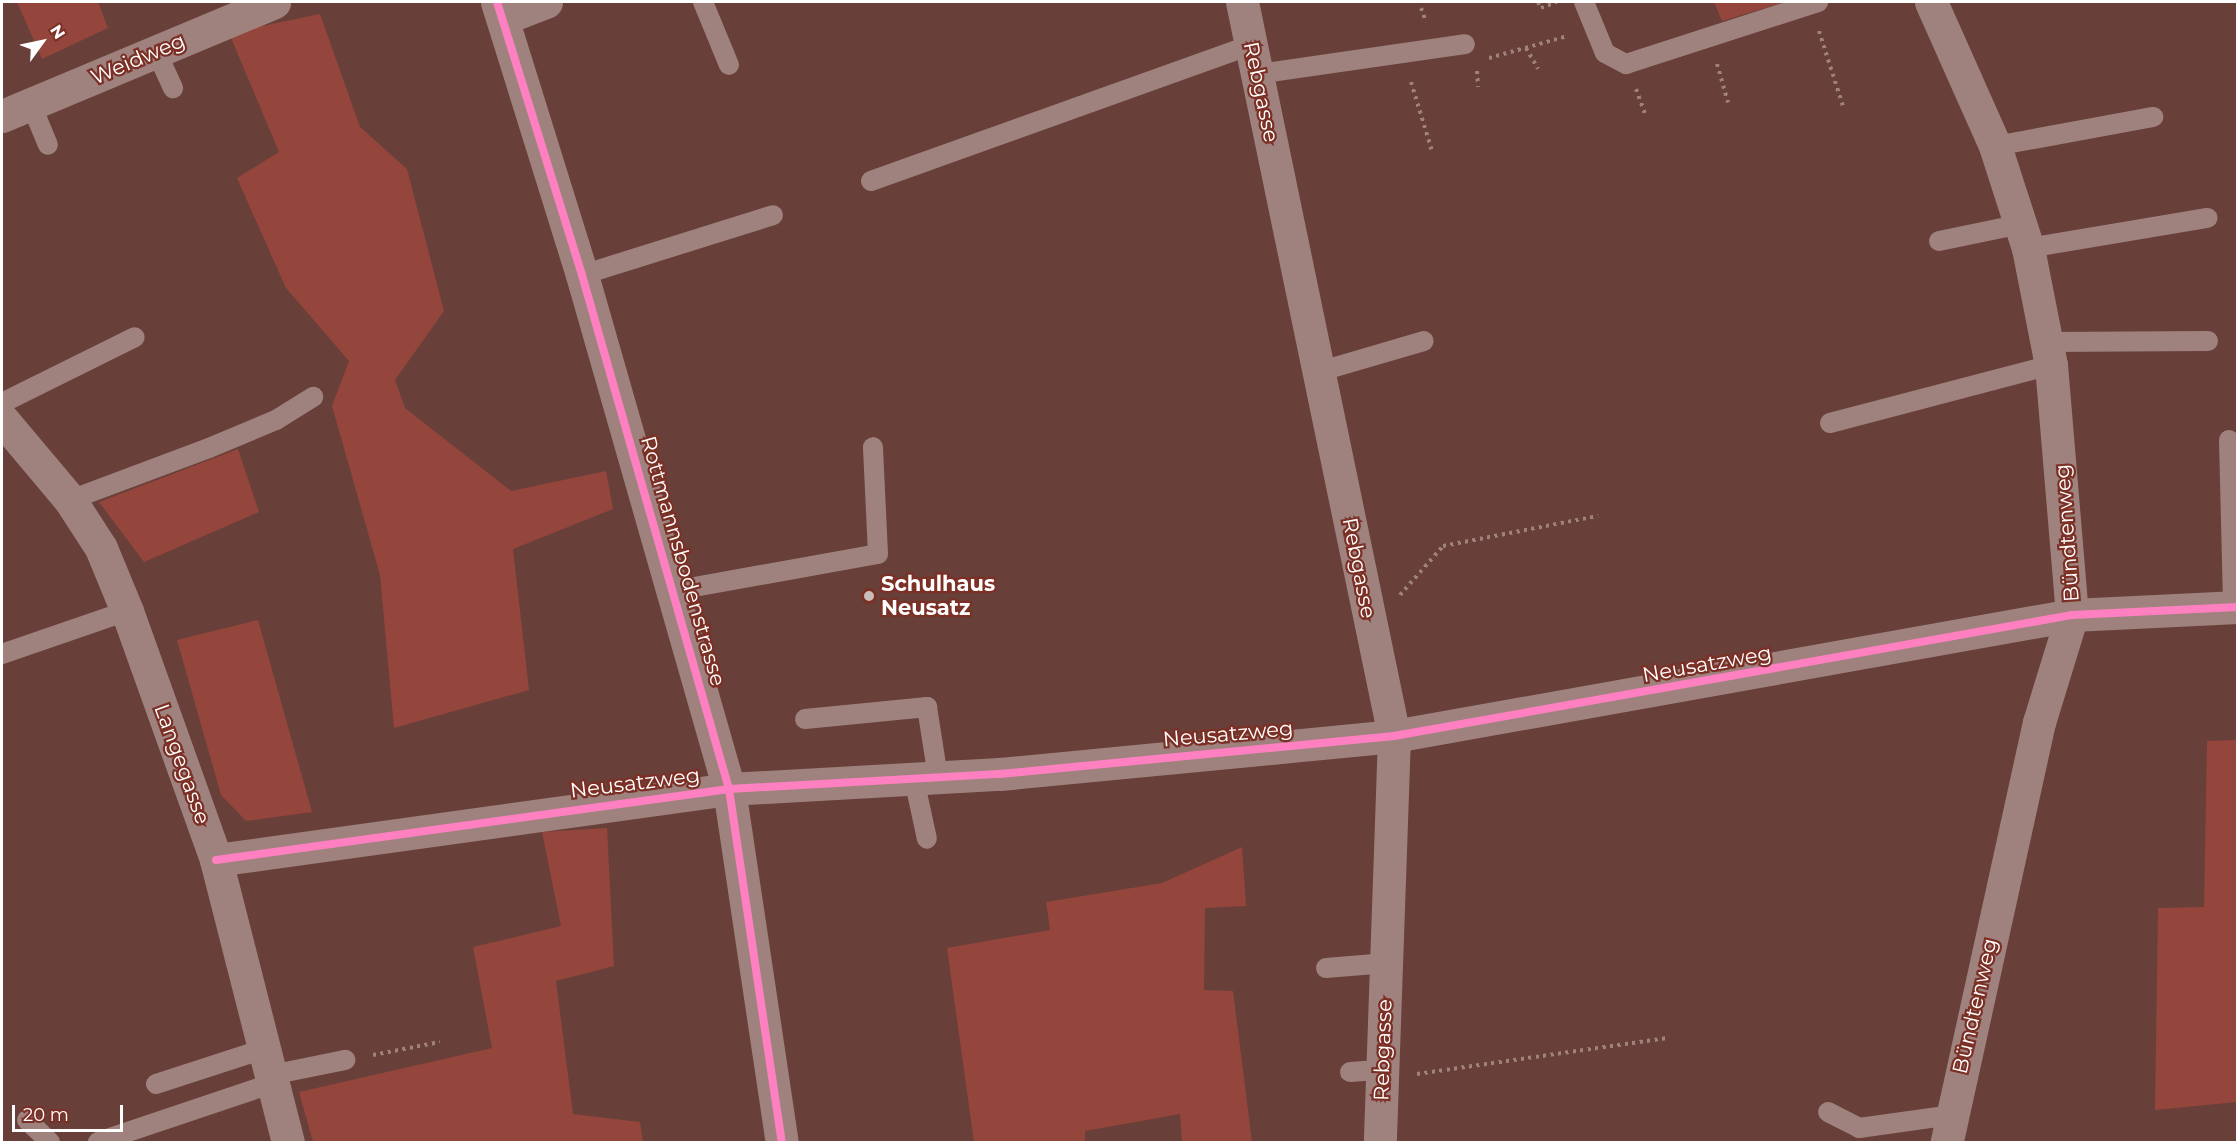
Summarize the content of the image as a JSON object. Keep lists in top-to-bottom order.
{
  "streets": {
    "street": [
      "Weidweg",
      "Rebgasse",
      "Bündtenweg",
      "Rottmannsbodenstrasse",
      "Neusatzweg",
      "Langegasse"
    ]
  },
  "crossings": [
    ["Rebgasse", "Neusatzweg"],
    ["Bündtenweg", "Neusatzweg"],
    ["Rottmannsbodenstrasse", "Neusatzweg"],
    ["Neusatzweg", "Langegasse"]
  ],
  "places": ["Schulhaus Neusatz"],
  "scale_bar": "20 m",
  "north": "top right"
}
